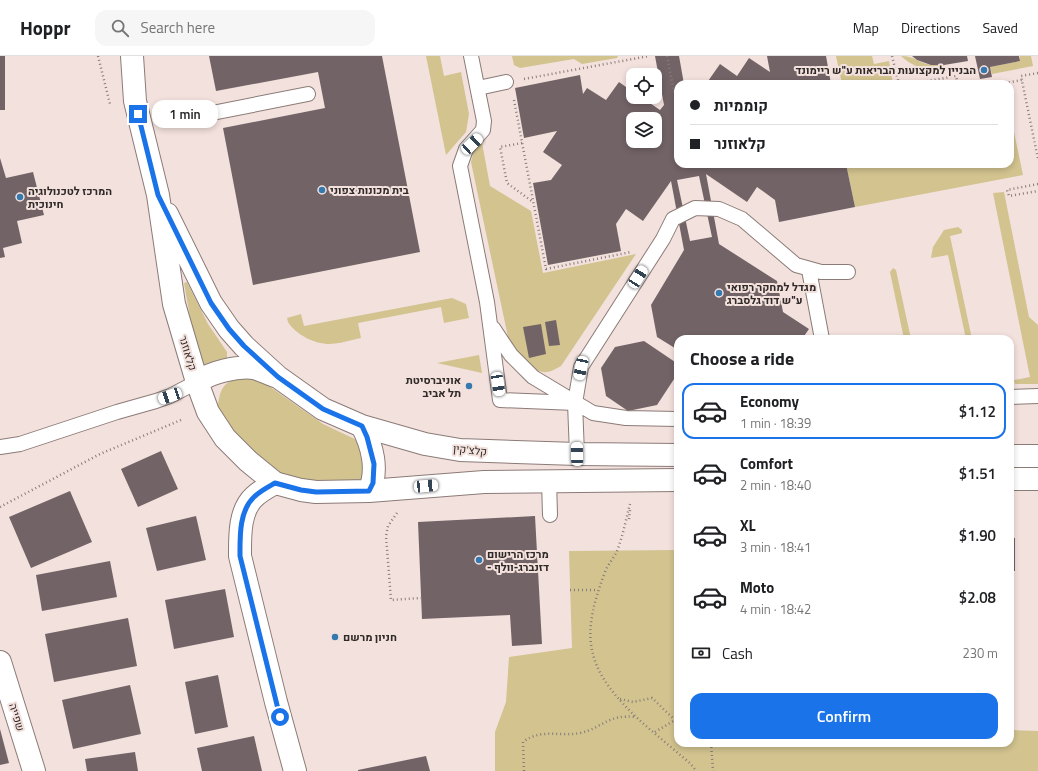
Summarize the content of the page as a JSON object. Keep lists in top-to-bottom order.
{
  "streets": {
    "street": ["קלאוזנר", "קלצ'קין", "שפייה"]
  },
  "crossings": [
    ["קלאוזנר", "קלצ'קין"]
  ],
  "places": [
    "הבניין למקצועות הבריאות ע\"ש ריימונד",
    "בית מכונות צפוני",
    "המרכז לטכנולוגיה חינוכית",
    "מגדל למחקר רפואי ע\"ש דוד גלסברג",
    "אוניברסיטת תל אביב",
    "מרכז הרישום - דזנברג-וולף",
    "חניון מרשם"
  ],
  "page": {
    "header": "Hoppr",
    "search": "Search here",
    "nav": ["Map", "Directions", "Saved"],
    "banner": ["קוממיות", "קלאוזנר"],
    "bubble": "1 min",
    "heading": "Choose a ride",
    "list": [
      {
        "name": "Economy",
        "note": "1 min · 18:39",
        "value": "$1.12"
      },
      {
        "name": "Comfort",
        "note": "2 min · 18:40",
        "value": "$1.51"
      },
      {
        "name": "XL",
        "note": "3 min · 18:41",
        "value": "$1.90"
      },
      {
        "name": "Moto",
        "note": "4 min · 18:42",
        "value": "$2.08"
      }
    ],
    "pay": ["Cash", "230 m"],
    "buttons": "Confirm"
  }
}
